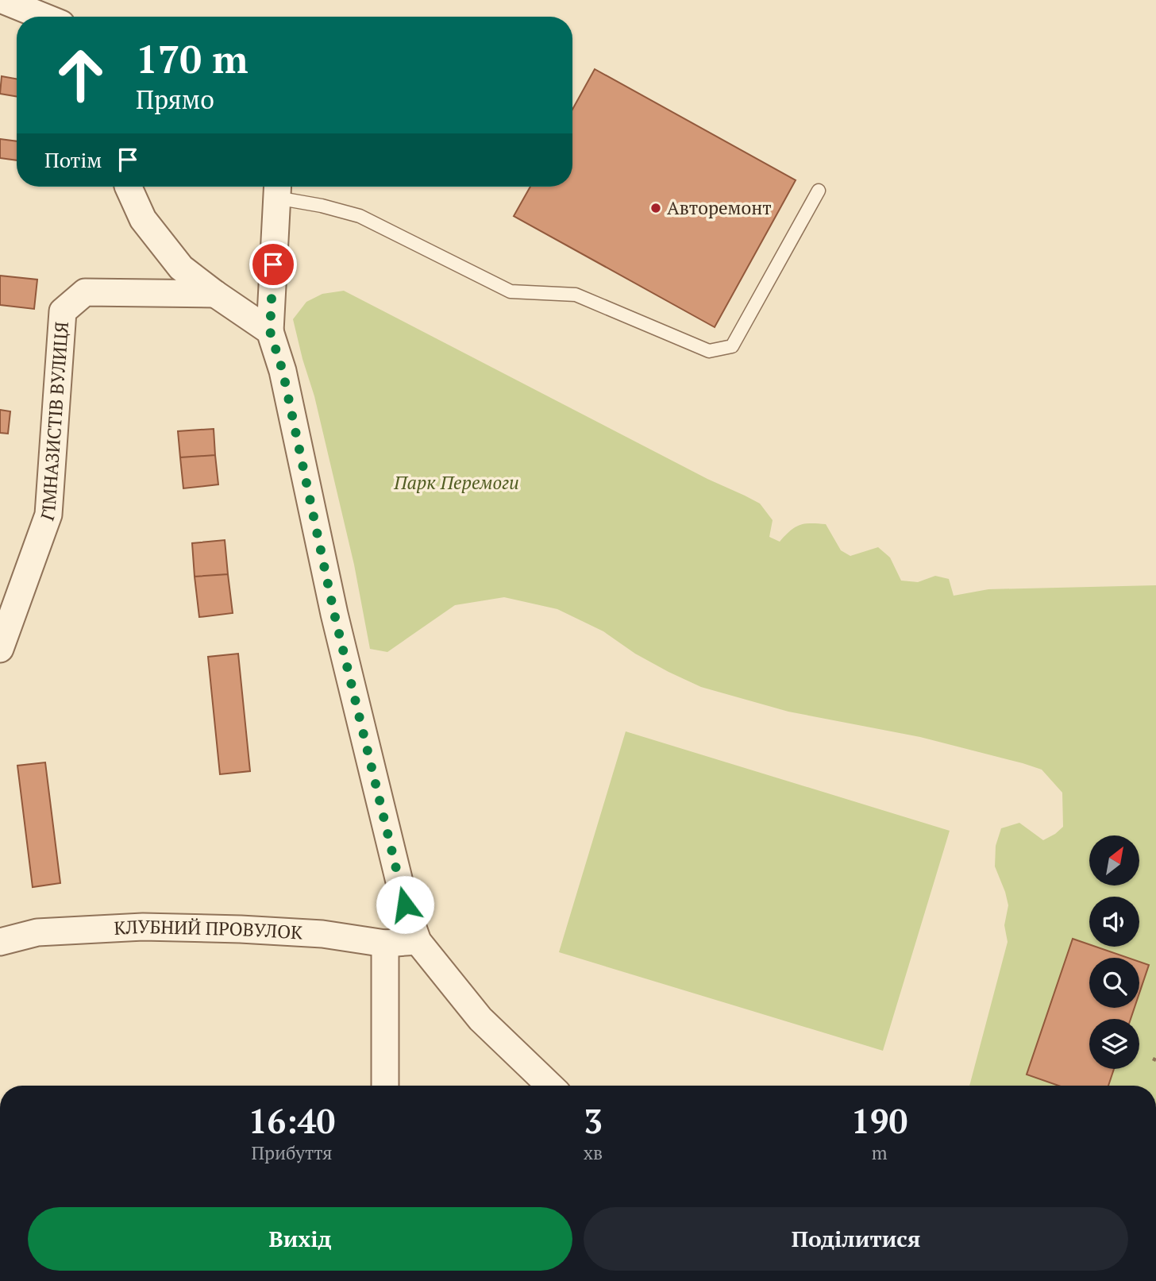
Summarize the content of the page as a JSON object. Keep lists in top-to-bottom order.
{
  "streets": {
    "street": ["ГІМНАЗИСТІВ ВУЛИЦЯ", "КЛУБНИЙ ПРОВУЛОК"]
  },
  "parks": ["Парк Перемоги"],
  "places": ["Авторемонт"],
  "north": "top right",
  "page": {
    "turn": ["170 m", "Прямо"],
    "then": "Потім",
    "eta": [
      "16:40",
      "Прибуття",
      "3",
      "хв",
      "190",
      "m"
    ],
    "buttons": ["Вихід", "Поділитися"]
  }
}
